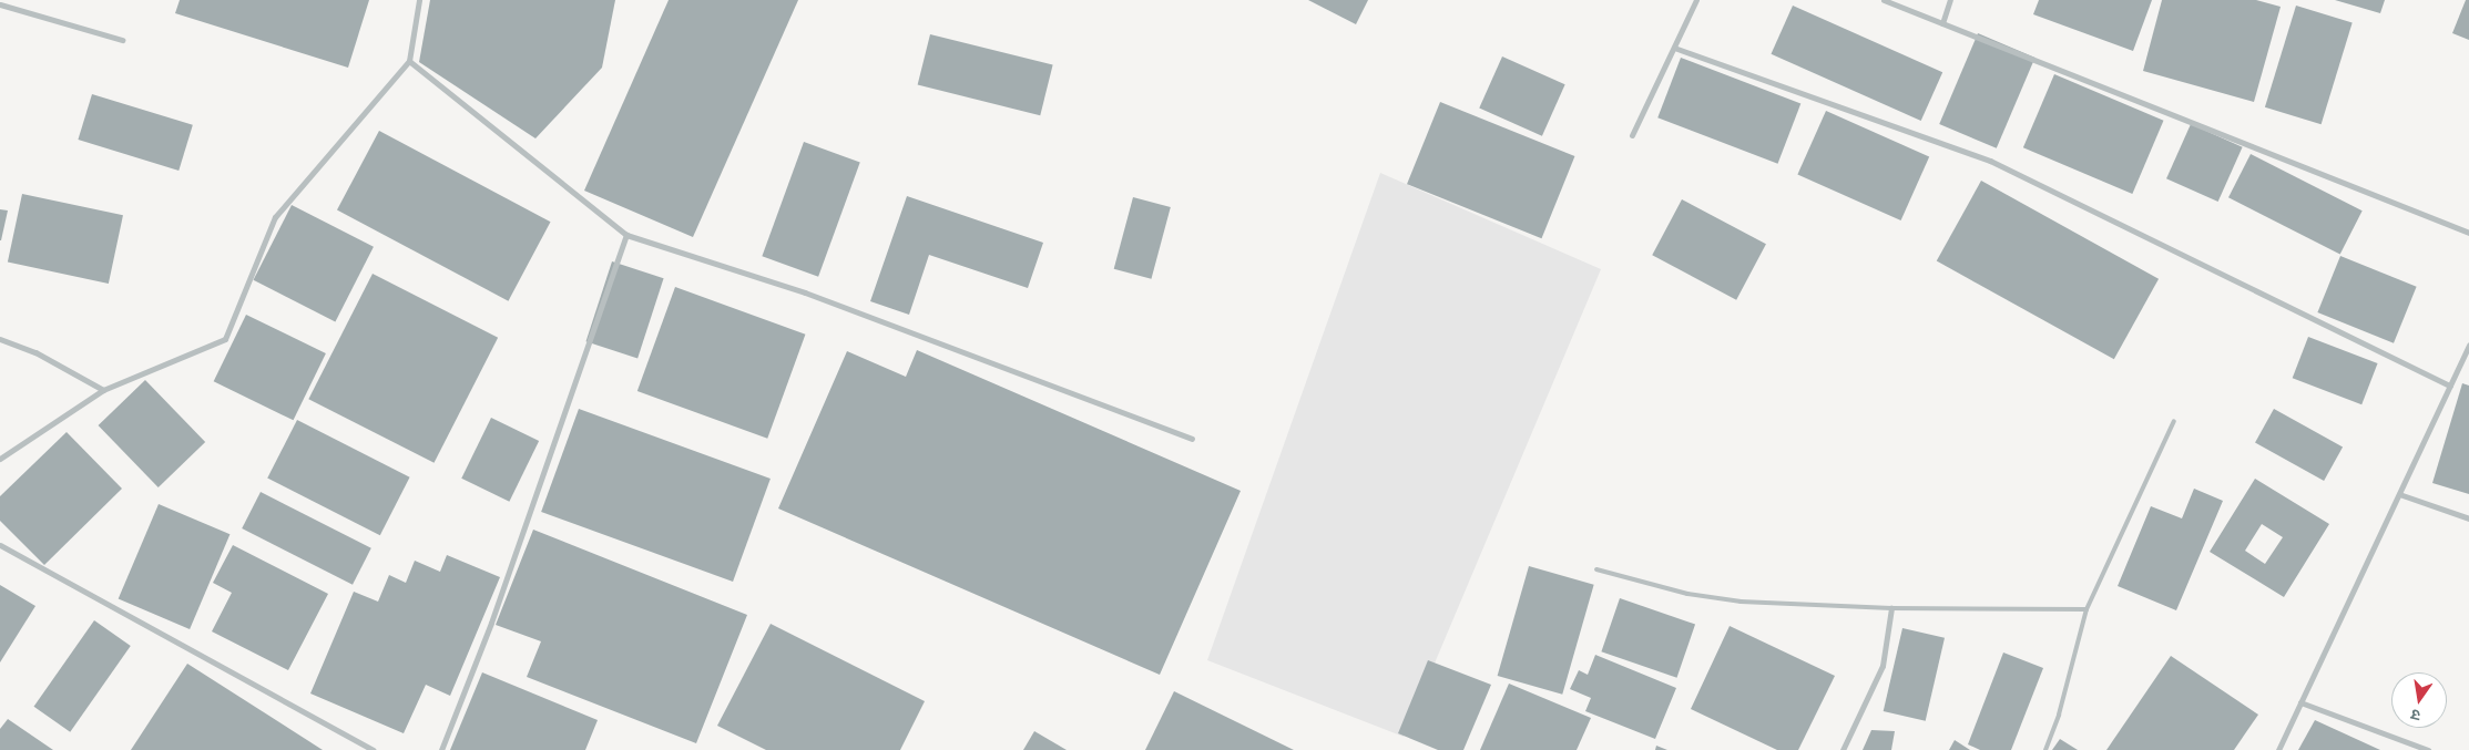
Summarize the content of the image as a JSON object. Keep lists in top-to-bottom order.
{
  "north": "bottom"
}
